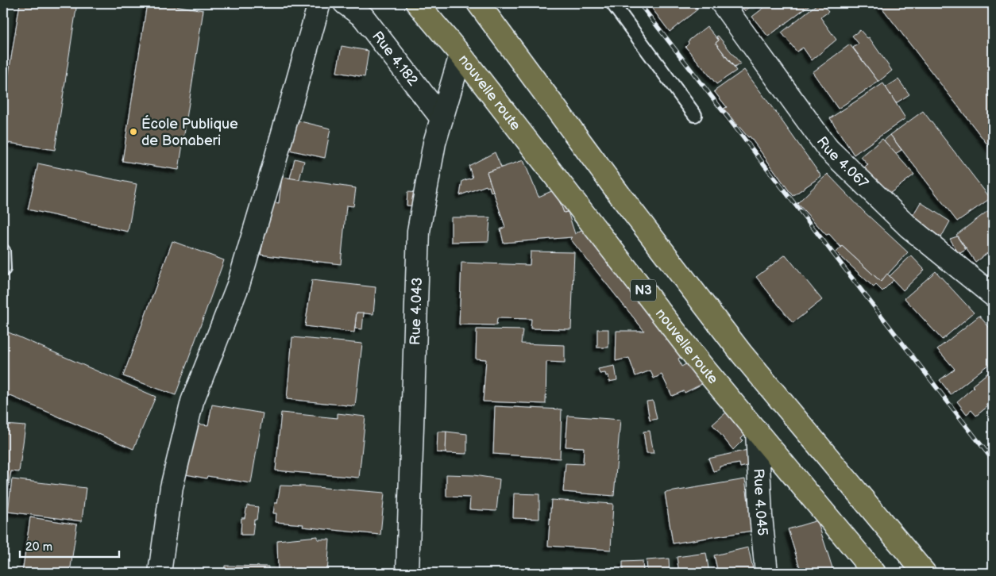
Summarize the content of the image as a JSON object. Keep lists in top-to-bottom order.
{
  "streets": {
    "highway": ["nouvelle route", "N3"],
    "street": [
      "Rue 4.182",
      "Rue 4.067",
      "Rue 4.043",
      "Rue 4.045"
    ]
  },
  "crossings": [
    ["Rue 4.182", "Rue 4.043"],
    ["nouvelle route", "Rue 4.043"],
    ["nouvelle route", "Rue 4.045"]
  ],
  "places": ["École Publique de Bonaberi"],
  "scale_bar": "20 m"
}
